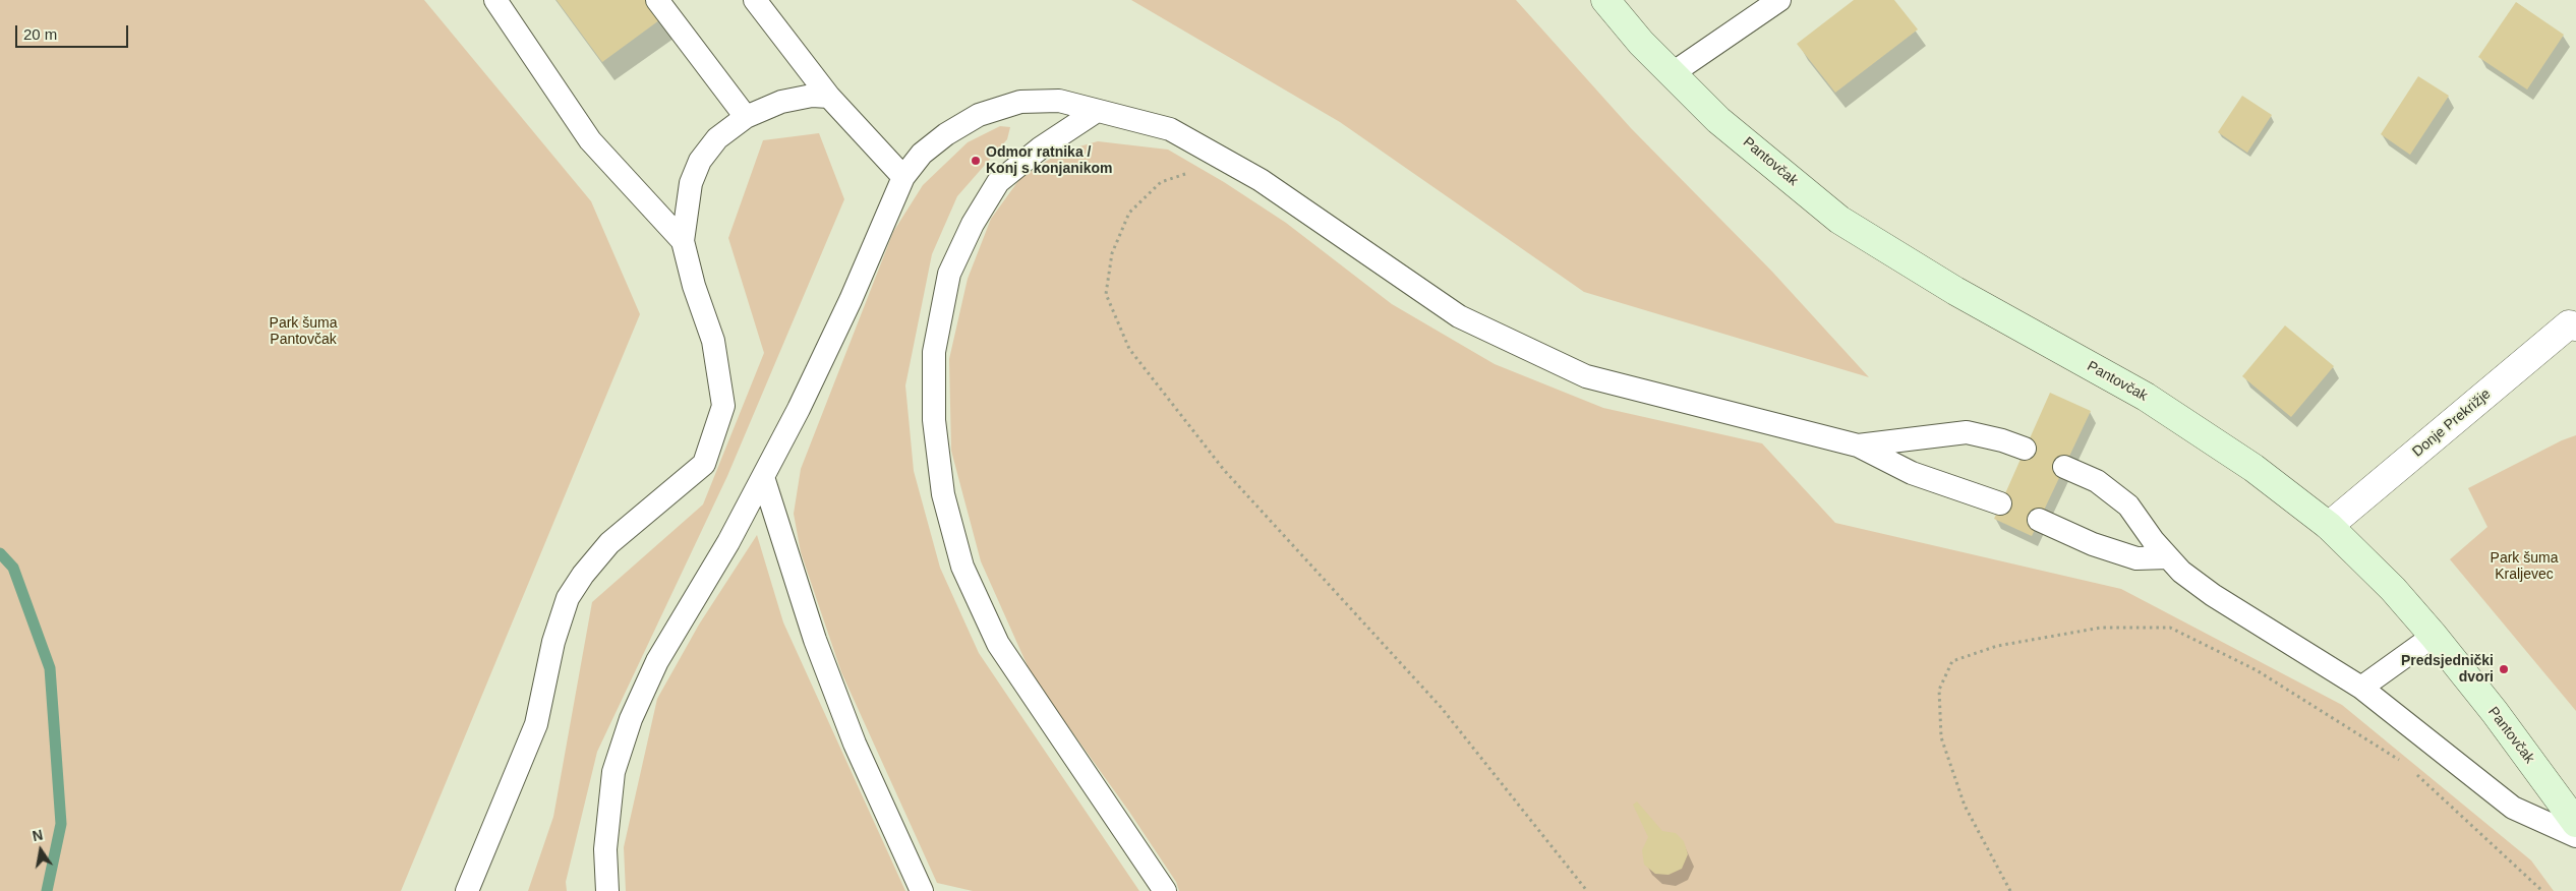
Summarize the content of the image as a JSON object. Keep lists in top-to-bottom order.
{
  "streets": {
    "main road": ["Pantovčak"],
    "street": ["Donje Prekrižje"]
  },
  "crossings": [
    ["Pantovčak", "Donje Prekrižje"]
  ],
  "parks": ["Park šuma Pantovčak", "Park šuma Kraljevec"],
  "places": ["Odmor ratnika / Konj s konjanikom", "Predsjednički dvori"],
  "scale_bar": "20 m",
  "north": "top"
}
